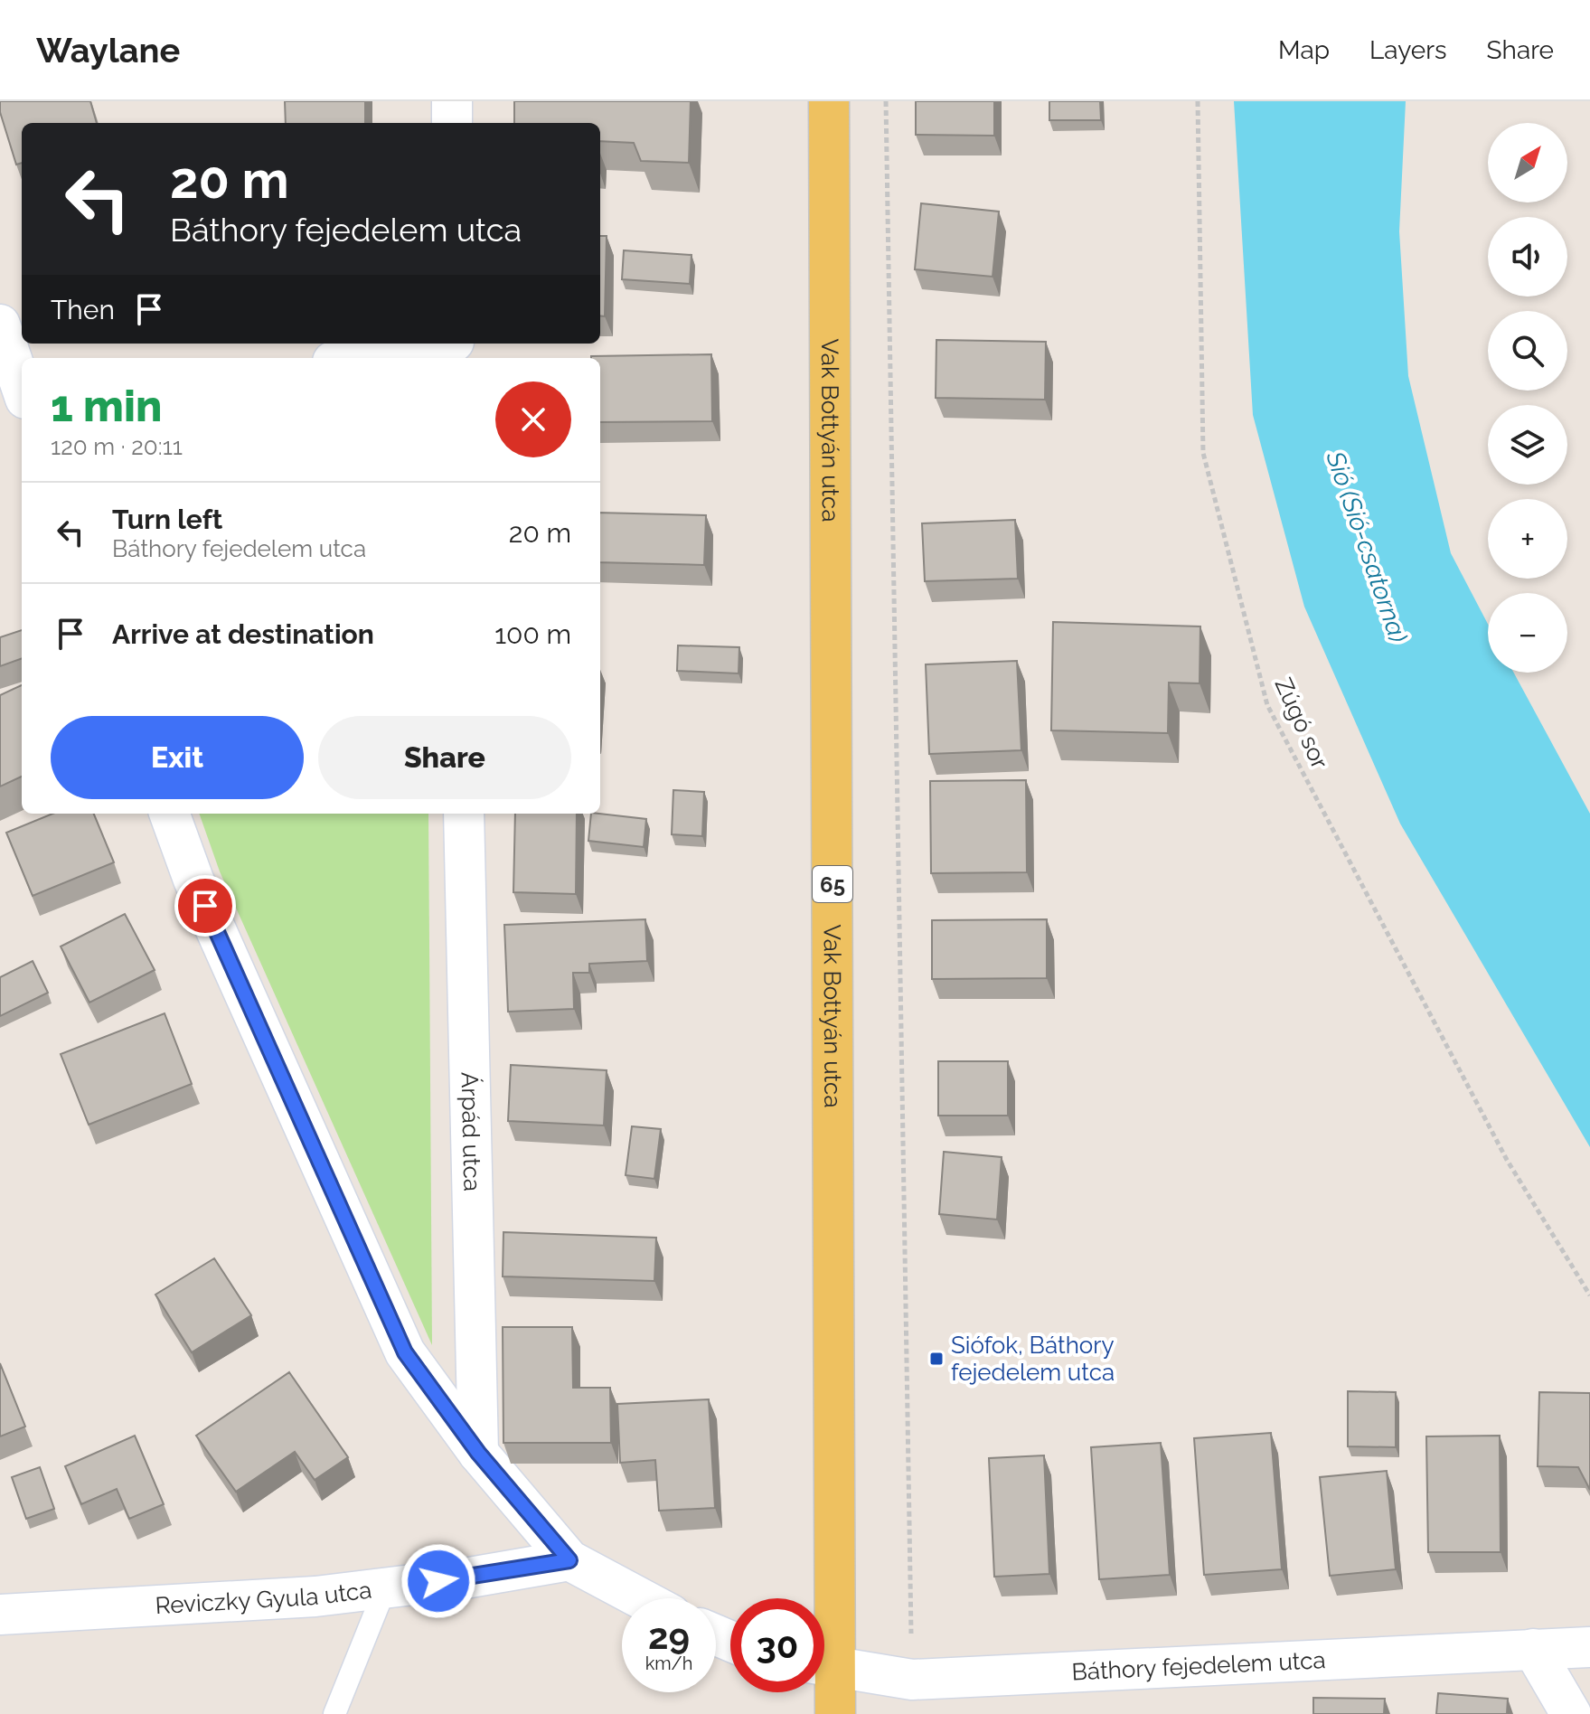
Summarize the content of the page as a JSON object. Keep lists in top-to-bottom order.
{
  "streets": {
    "main road": ["Vak Bottyán utca", "65"],
    "street": ["Árpád utca", "Reviczky Gyula utca", "Báthory fejedelem utca"],
    "path": ["Zúgó sor"]
  },
  "water": ["Sió (Sió-csatorna)"],
  "places": {
    "transit": ["Siófok, Báthory fejedelem utca"]
  },
  "north": "top right",
  "page": {
    "header": "Waylane",
    "nav": ["Map", "Layers", "Share"],
    "map_buttons": ["+", "−"],
    "turn": ["20 m", "Báthory fejedelem utca"],
    "then": "Then",
    "heading": ["1 min", "120 m · 20:11"],
    "list": [
      {
        "name": "Turn left",
        "note": "Báthory fejedelem utca",
        "value": "20 m"
      },
      {
        "name": "Arrive at destination",
        "value": "100 m"
      }
    ],
    "buttons": ["Exit", "Share"],
    "speed": "29 km/h",
    "limit": "30"
  }
}
